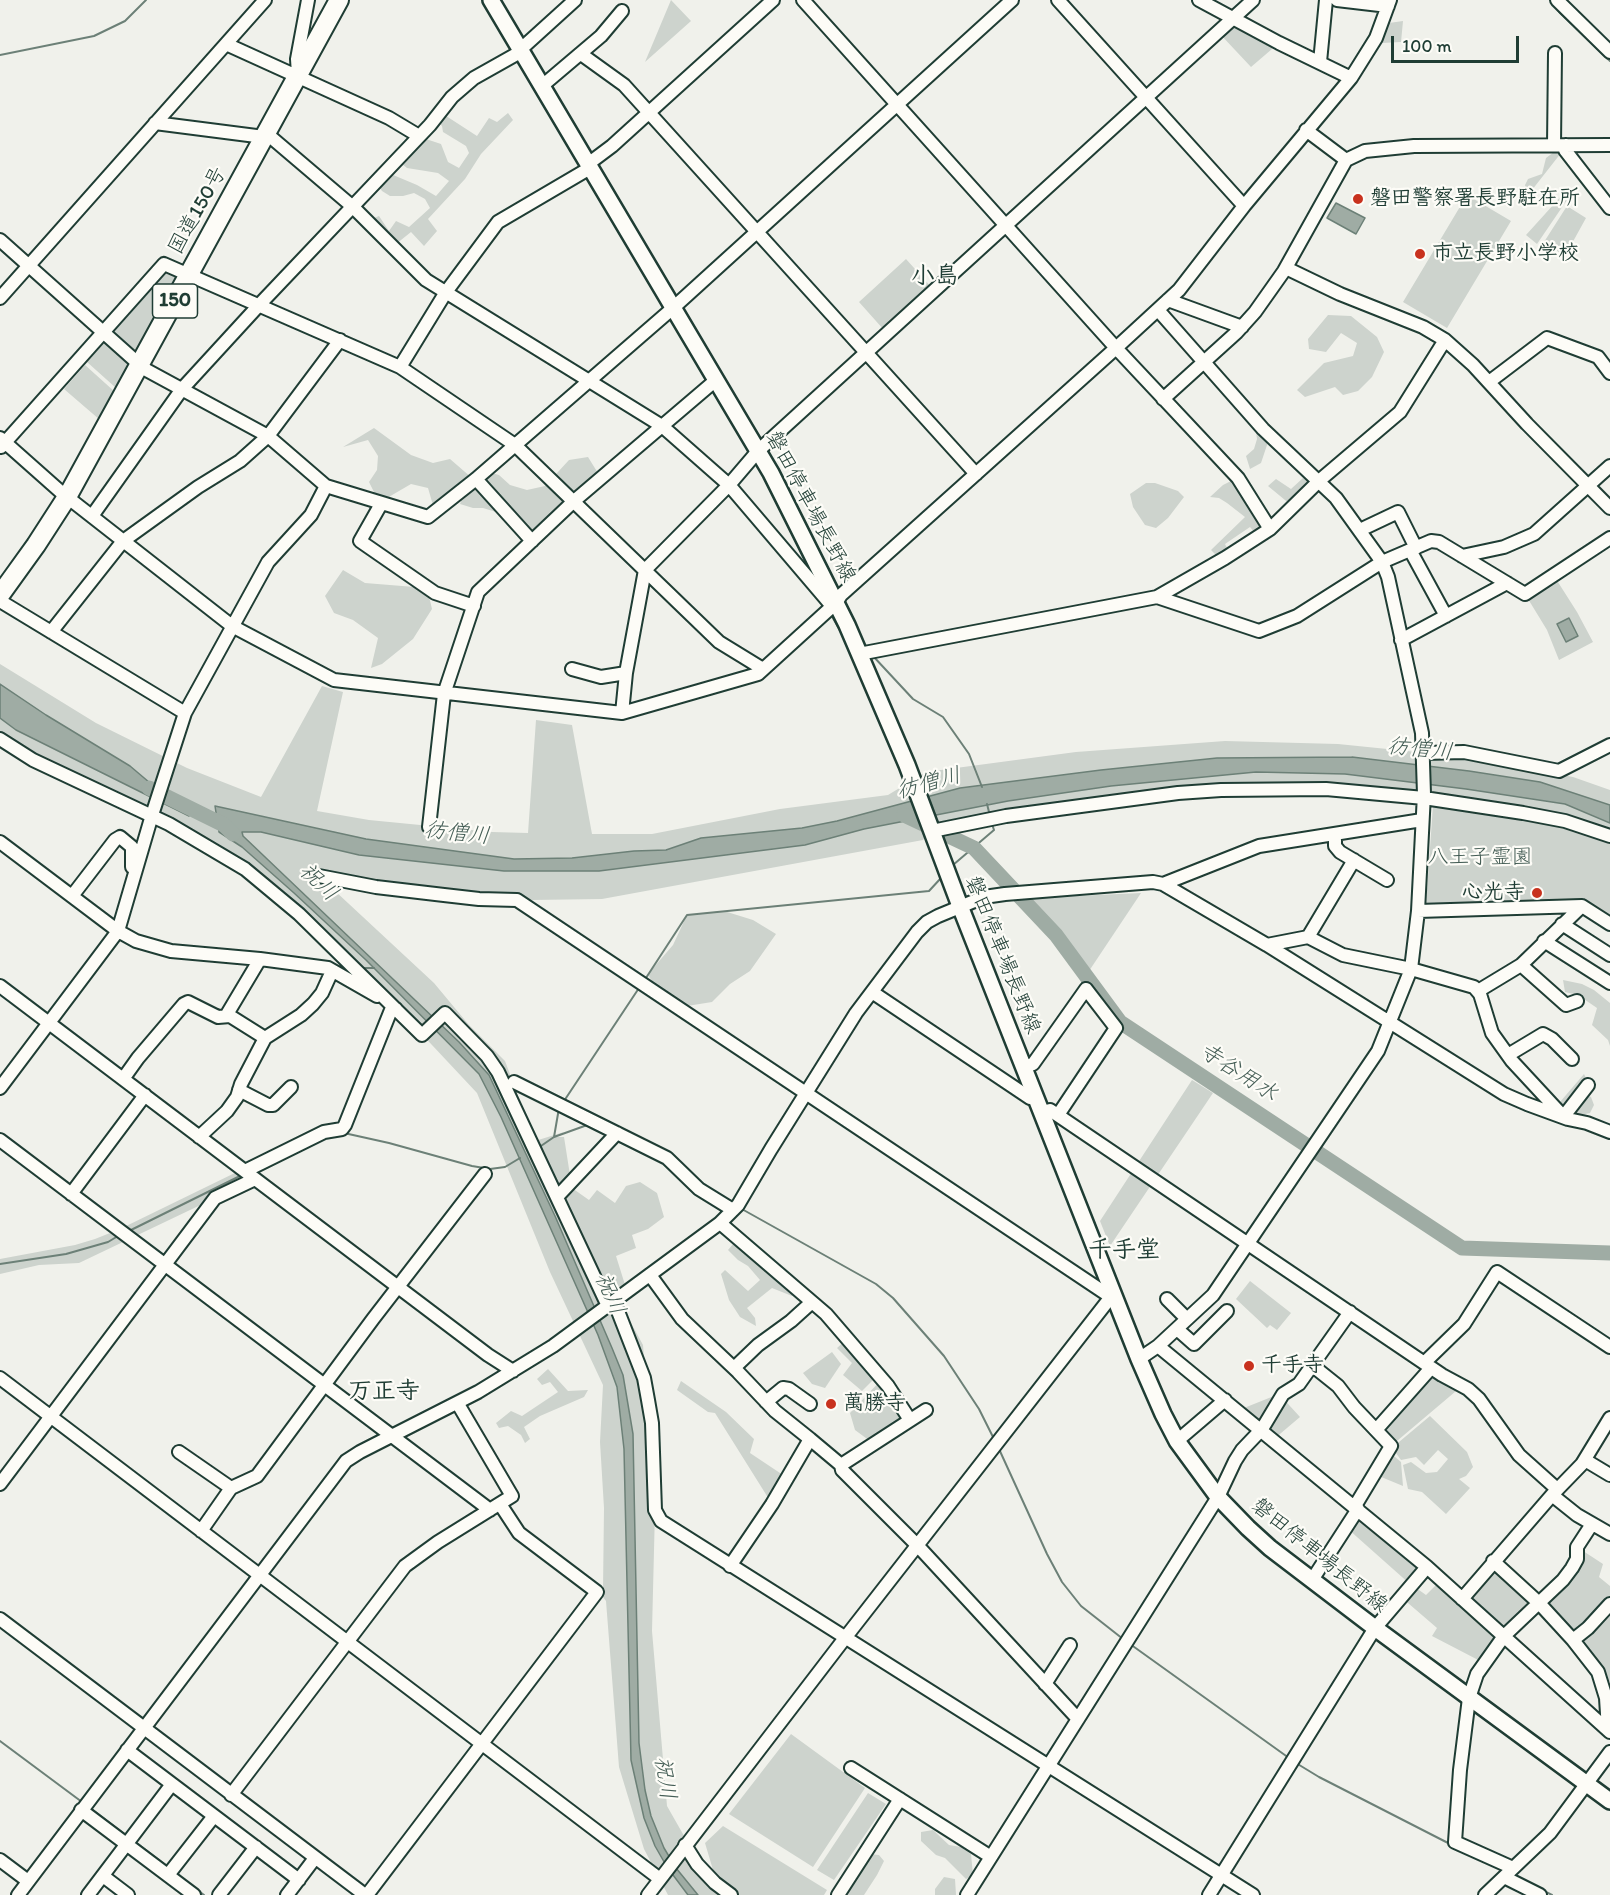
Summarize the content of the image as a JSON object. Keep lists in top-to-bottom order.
{
  "streets": {
    "highway": ["国道150号", "150"],
    "main road": ["磐田停車場長野線"]
  },
  "districts": ["小島", "千手堂", "万正寺"],
  "water": ["彷僧川", "祝川", "寺谷用水"],
  "parks": ["八王子霊園"],
  "places": [
    "磐田警察署長野駐在所",
    "市立長野小学校",
    "心光寺",
    "千手寺",
    "萬勝寺"
  ],
  "scale_bar": "100 m"
}
